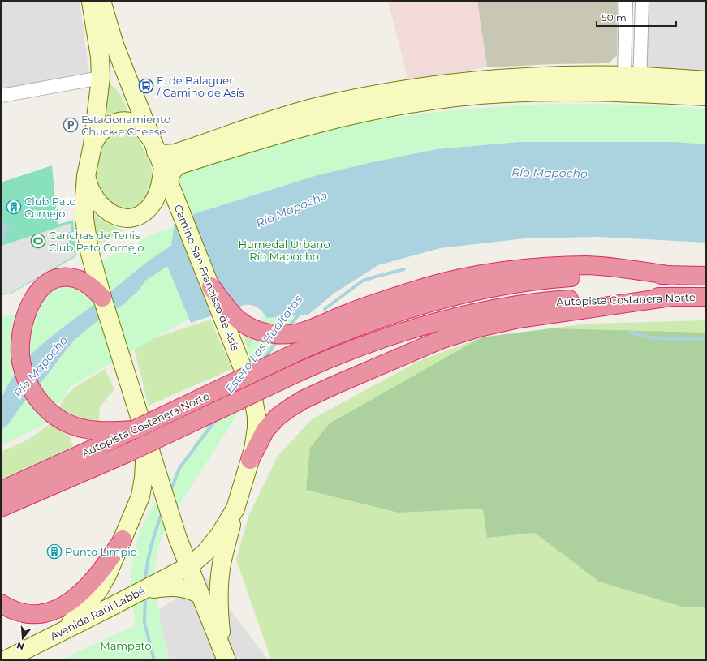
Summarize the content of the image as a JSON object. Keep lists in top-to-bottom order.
{
  "streets": {
    "highway": ["Autopista Costanera Norte"],
    "main road": ["Camino San Francisco de Asís", "Avenida Raúl Labbé"]
  },
  "crossings": [
    ["Camino San Francisco de Asís", "Avenida Raúl Labbé"]
  ],
  "water": ["Río Mapocho", "Estero Las Hualtatas"],
  "parks": ["Humedal Urbano Río Mapocho", "Mampato"],
  "places": {
    "bus stop": ["E. de Balaguer / Camino de Asís"],
    "parking": ["Estacionamiento Chuck e Cheese"],
    "building": ["Club Pato Cornejo", "Punto Limpio"],
    "sports": ["Canchas de Tenis Club Pato Cornejo"]
  },
  "scale_bar": "50 m",
  "north": "bottom"
}
